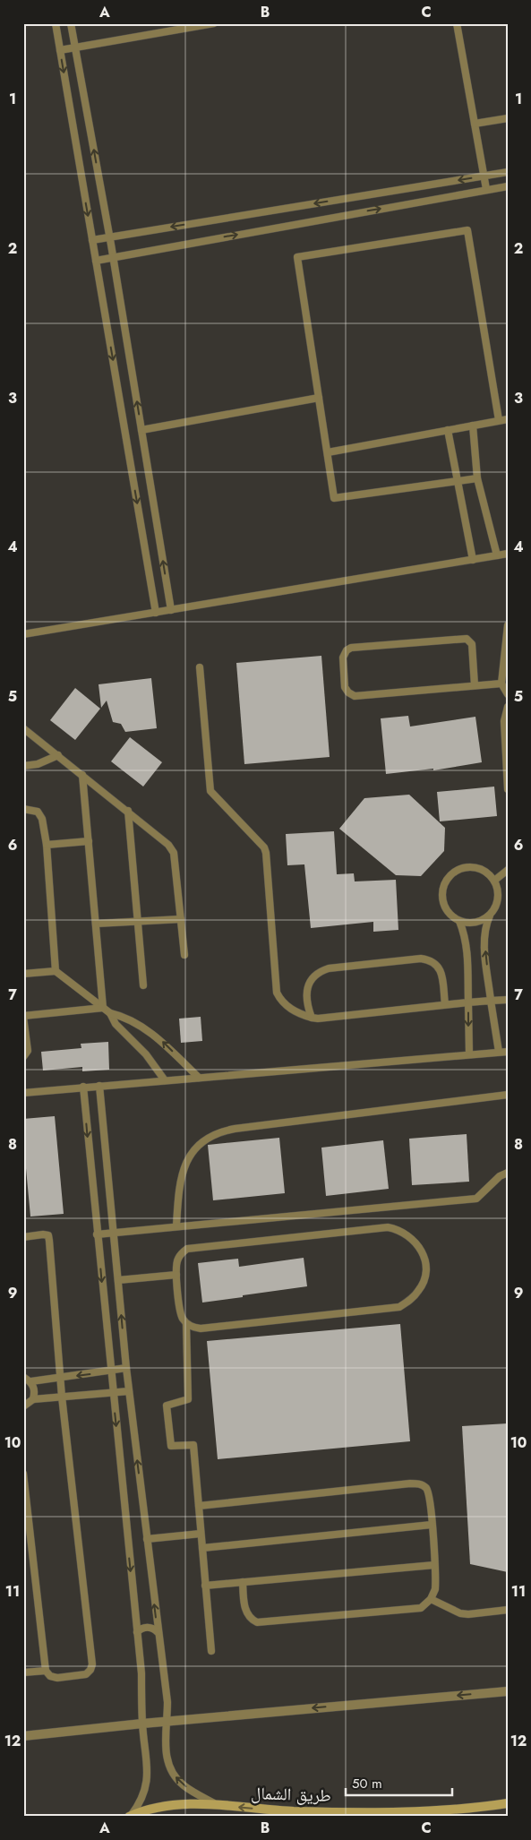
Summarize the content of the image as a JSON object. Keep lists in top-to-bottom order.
{
  "streets": {
    "main road": ["طريق الشمال"]
  },
  "one_way": ["طريق الشمال"],
  "scale_bar": "50 m",
  "grid": {
    "columns": ["A", "B", "C"],
    "rows": [
      "1",
      "2",
      "3",
      "4",
      "5",
      "6",
      "7",
      "8",
      "9",
      "10",
      "11",
      "12"
    ]
  }
}
